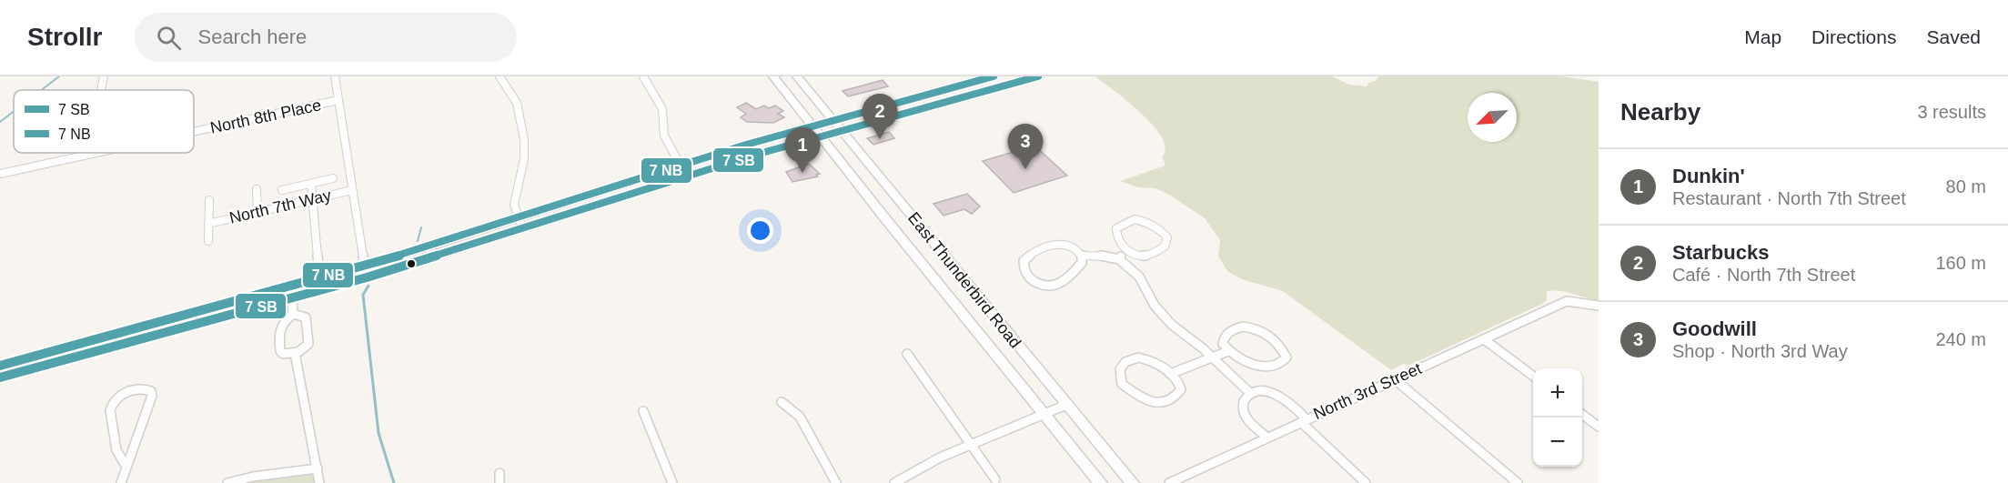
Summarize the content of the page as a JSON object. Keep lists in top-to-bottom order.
{
  "streets": {
    "main road": ["East Thunderbird Road"],
    "street": ["North 8th Place", "North 7th Way", "North 3rd Street"]
  },
  "legend": ["7 SB", "7 NB"],
  "north": "bottom left",
  "page": {
    "header": "Strollr",
    "search": "Search here",
    "nav": ["Map", "Directions", "Saved"],
    "heading": ["Nearby", "3 results"],
    "pins": ["2", "3", "1"],
    "list": [
      {
        "mark": "1",
        "name": "Dunkin'",
        "note": "Restaurant · North 7th Street",
        "value": "80 m"
      },
      {
        "mark": "2",
        "name": "Starbucks",
        "note": "Café · North 7th Street",
        "value": "160 m"
      },
      {
        "mark": "3",
        "name": "Goodwill",
        "note": "Shop · North 3rd Way",
        "value": "240 m"
      }
    ],
    "map_buttons": ["+", "−"]
  }
}
